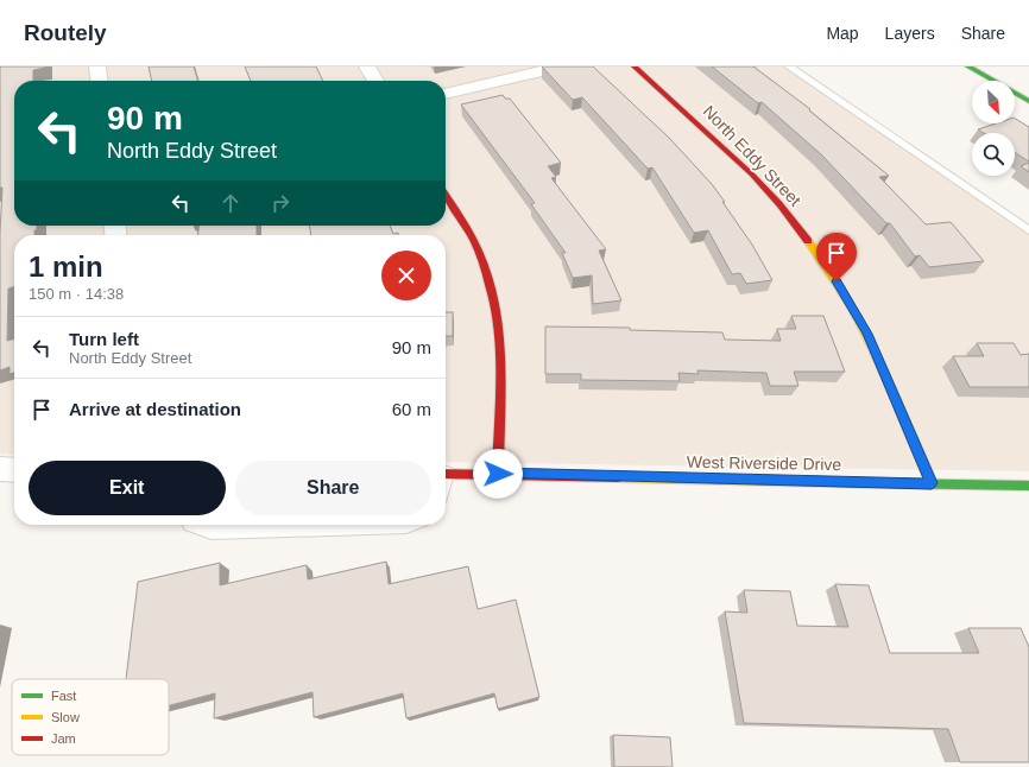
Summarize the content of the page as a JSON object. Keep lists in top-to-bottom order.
{
  "streets": {
    "street": ["North Eddy Street", "West Riverside Drive"]
  },
  "crossings": [
    ["North Eddy Street", "West Riverside Drive"]
  ],
  "legend": ["Fast", "Slow", "Jam"],
  "north": "bottom right",
  "page": {
    "header": "Routely",
    "nav": ["Map", "Layers", "Share"],
    "turn": ["90 m", "North Eddy Street"],
    "heading": ["1 min", "150 m · 14:38"],
    "list": [
      {
        "name": "Turn left",
        "note": "North Eddy Street",
        "value": "90 m"
      },
      {
        "name": "Arrive at destination",
        "value": "60 m"
      }
    ],
    "buttons": ["Exit", "Share"]
  }
}
